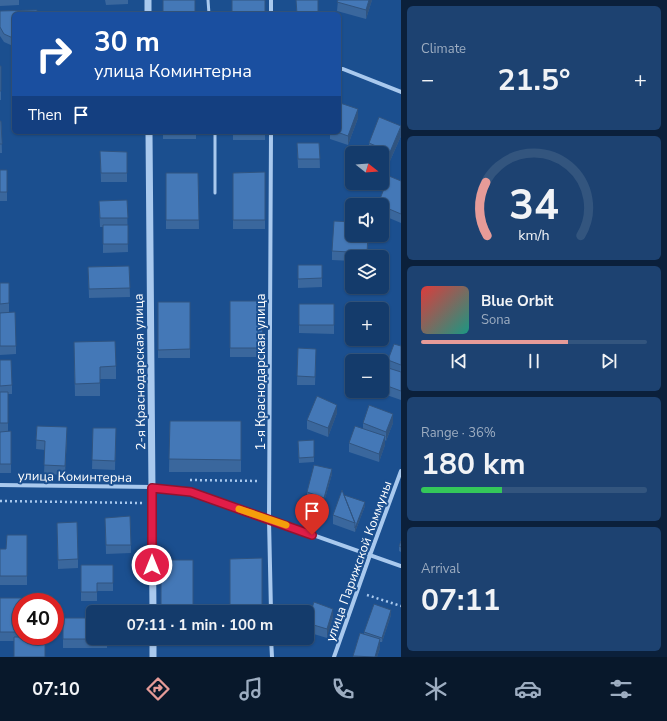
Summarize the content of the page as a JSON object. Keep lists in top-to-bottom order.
{
  "streets": {
    "street": [
      "2-я Краснодарская улица",
      "1-я Краснодарская улица",
      "улица Коминтерна",
      "улица Парижской Коммуны"
    ]
  },
  "crossings": [
    ["2-я Краснодарская улица", "улица Коминтерна"],
    ["1-я Краснодарская улица", "улица Коминтерна"],
    ["улица Коминтерна", "улица Парижской Коммуны"]
  ],
  "north": "right",
  "page": {
    "tile": [
      "Climate",
      ["Range · 36%", "180 km"],
      ["Arrival", "07:11"]
    ],
    "turn": ["30 m", "улица Коминтерна"],
    "heat": ["−", "21.5°", "+"],
    "then": "Then",
    "map_buttons": ["+", "−"],
    "song": ["Blue Orbit", "Sona"],
    "limit": "40",
    "trip": "07:11 · 1 min · 100 m",
    "tabs": "07:10",
    "gauge": ["34", "km/h"]
  }
}
